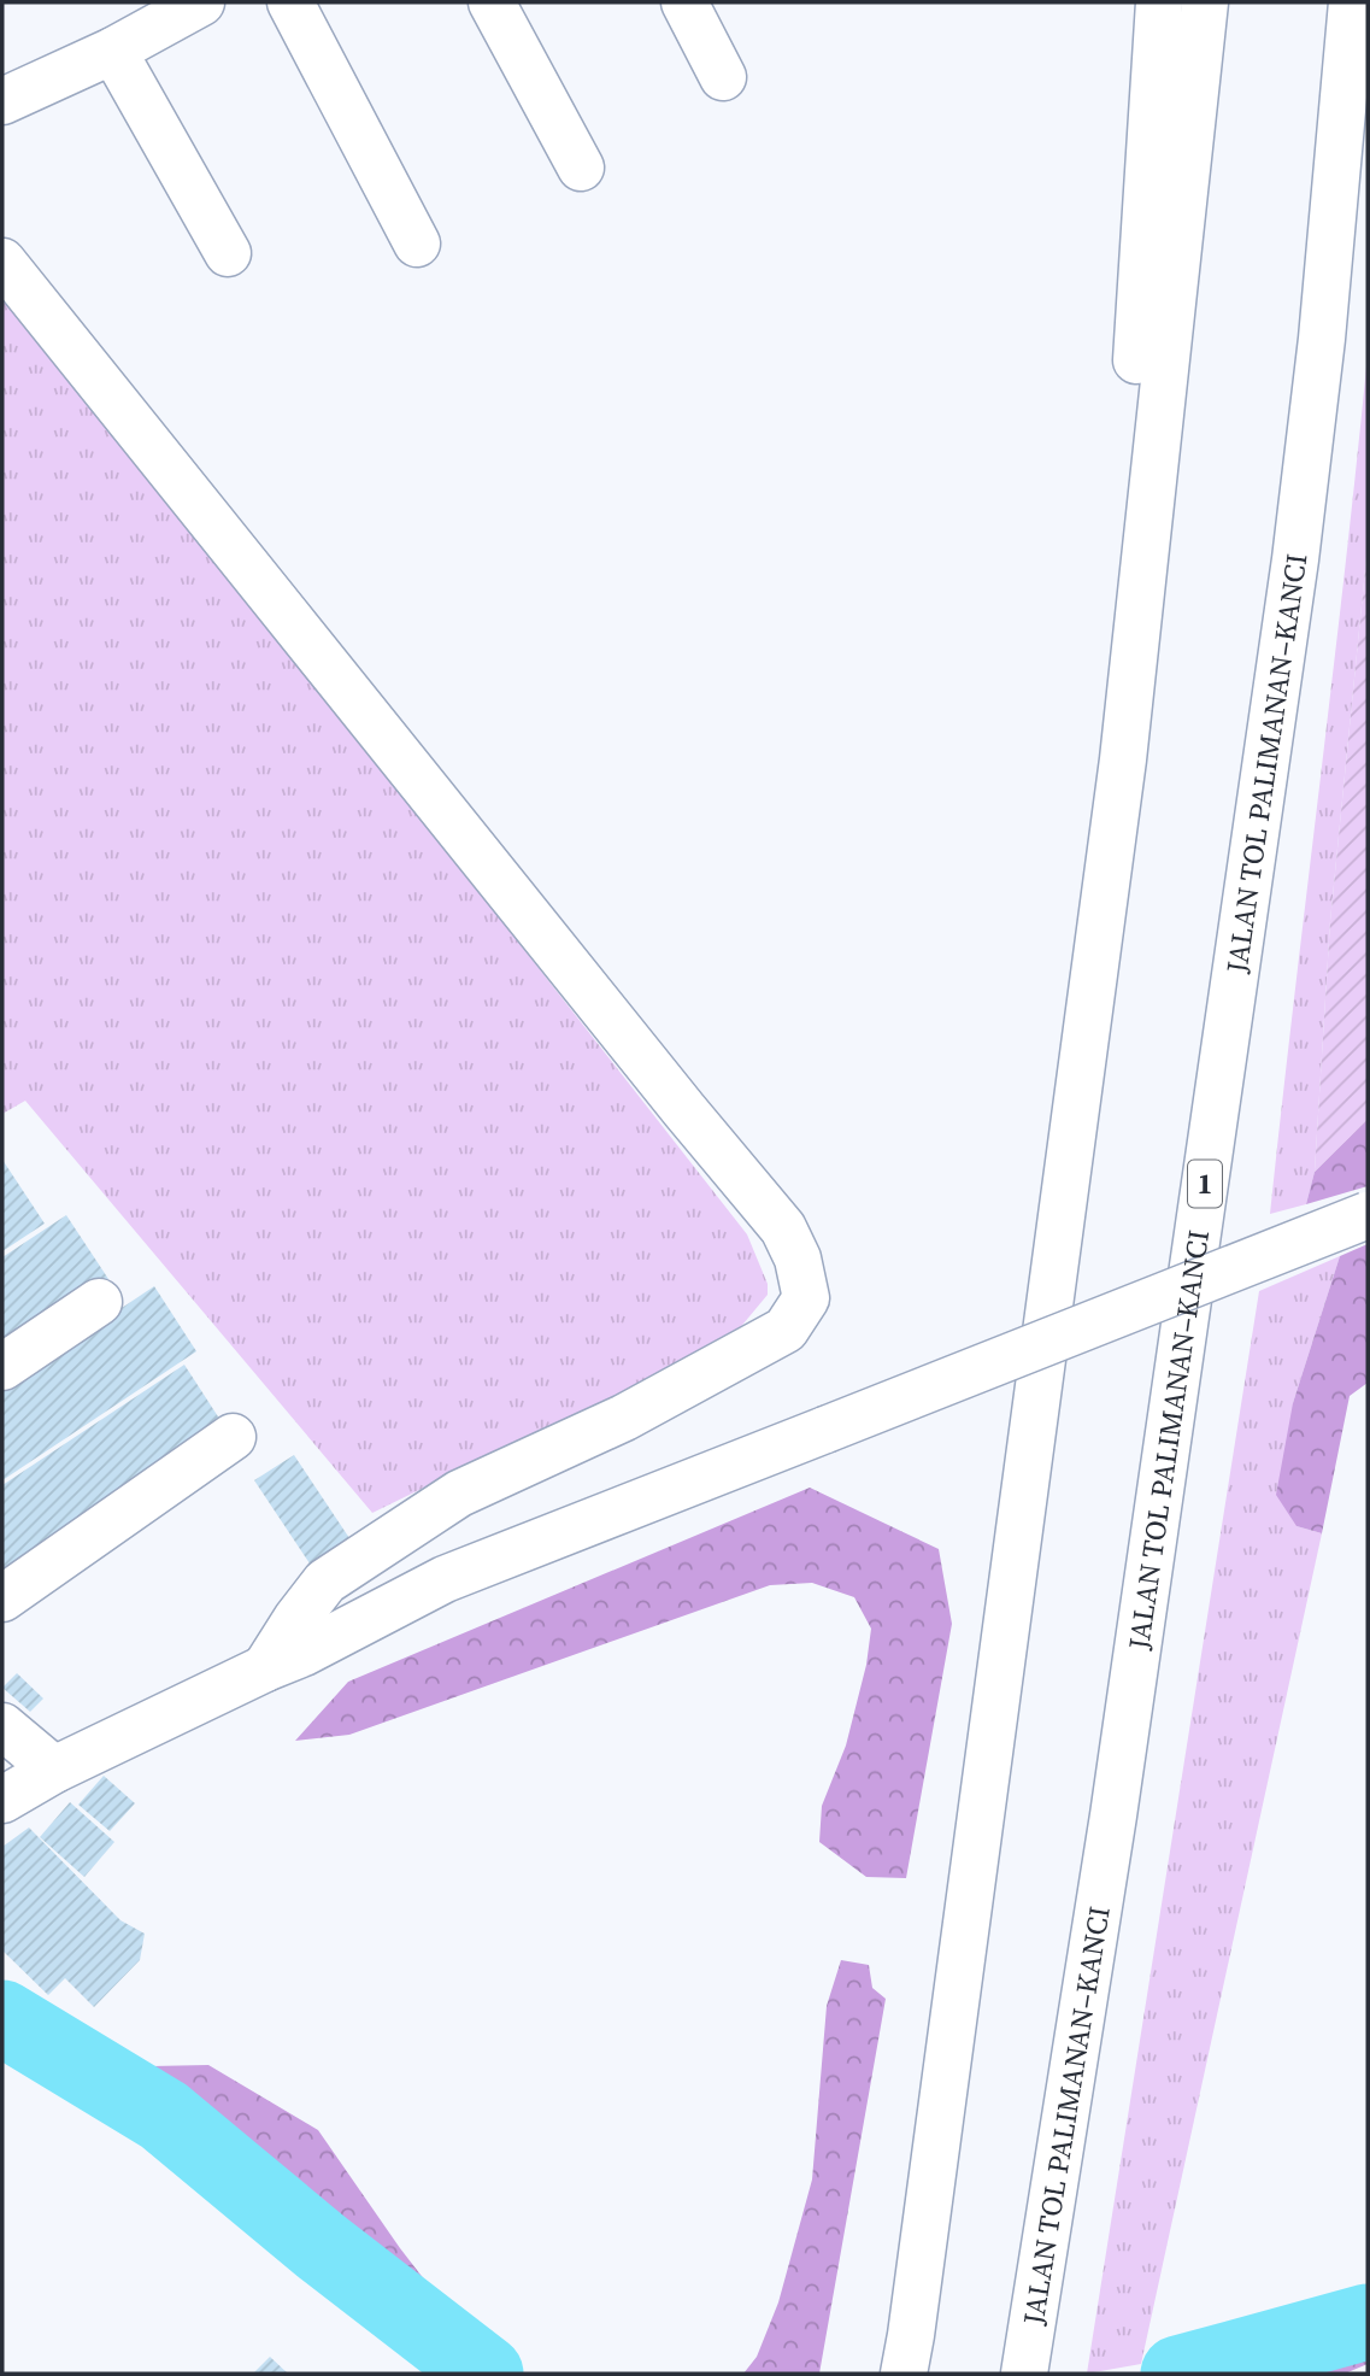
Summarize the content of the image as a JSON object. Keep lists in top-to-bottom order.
{
  "streets": {
    "main road": ["JALAN TOL PALIMANAN–KANCI", "1"]
  }
}
